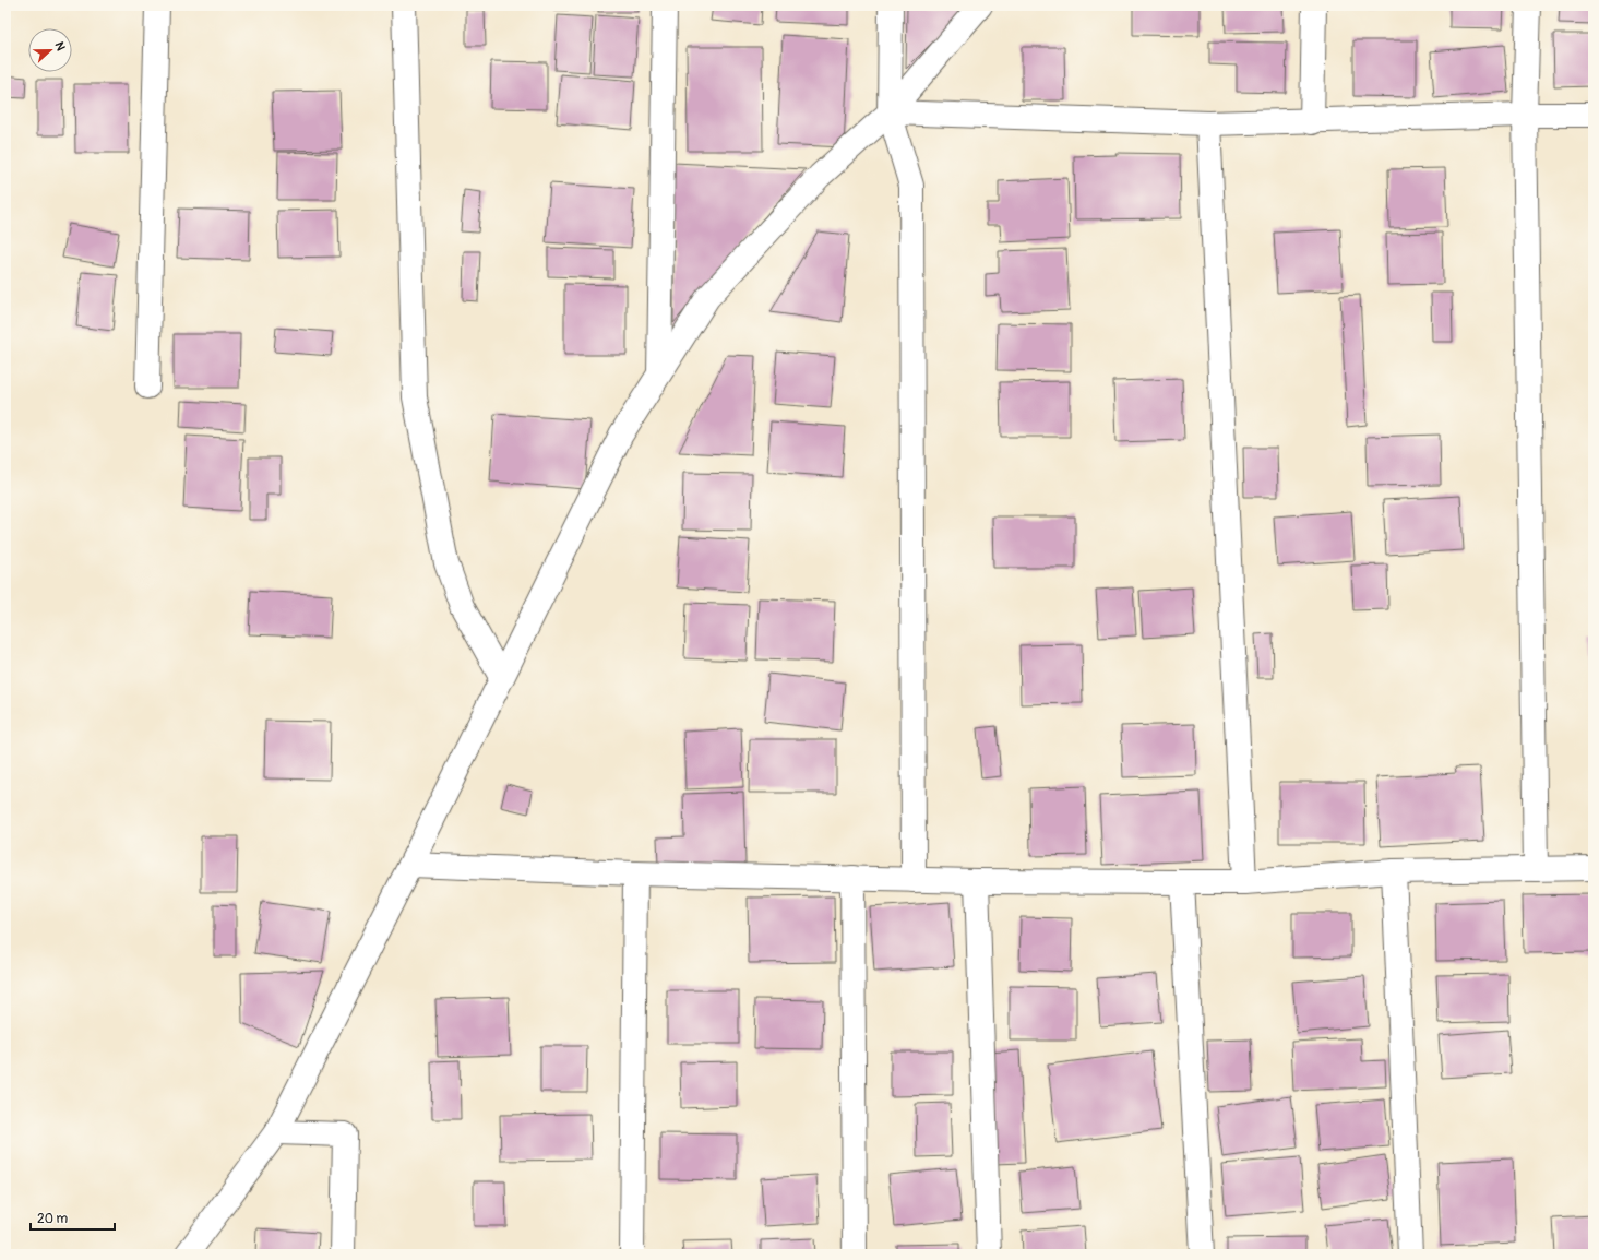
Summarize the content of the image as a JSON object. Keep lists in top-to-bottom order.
{
  "scale_bar": "20 m",
  "north": "right"
}
